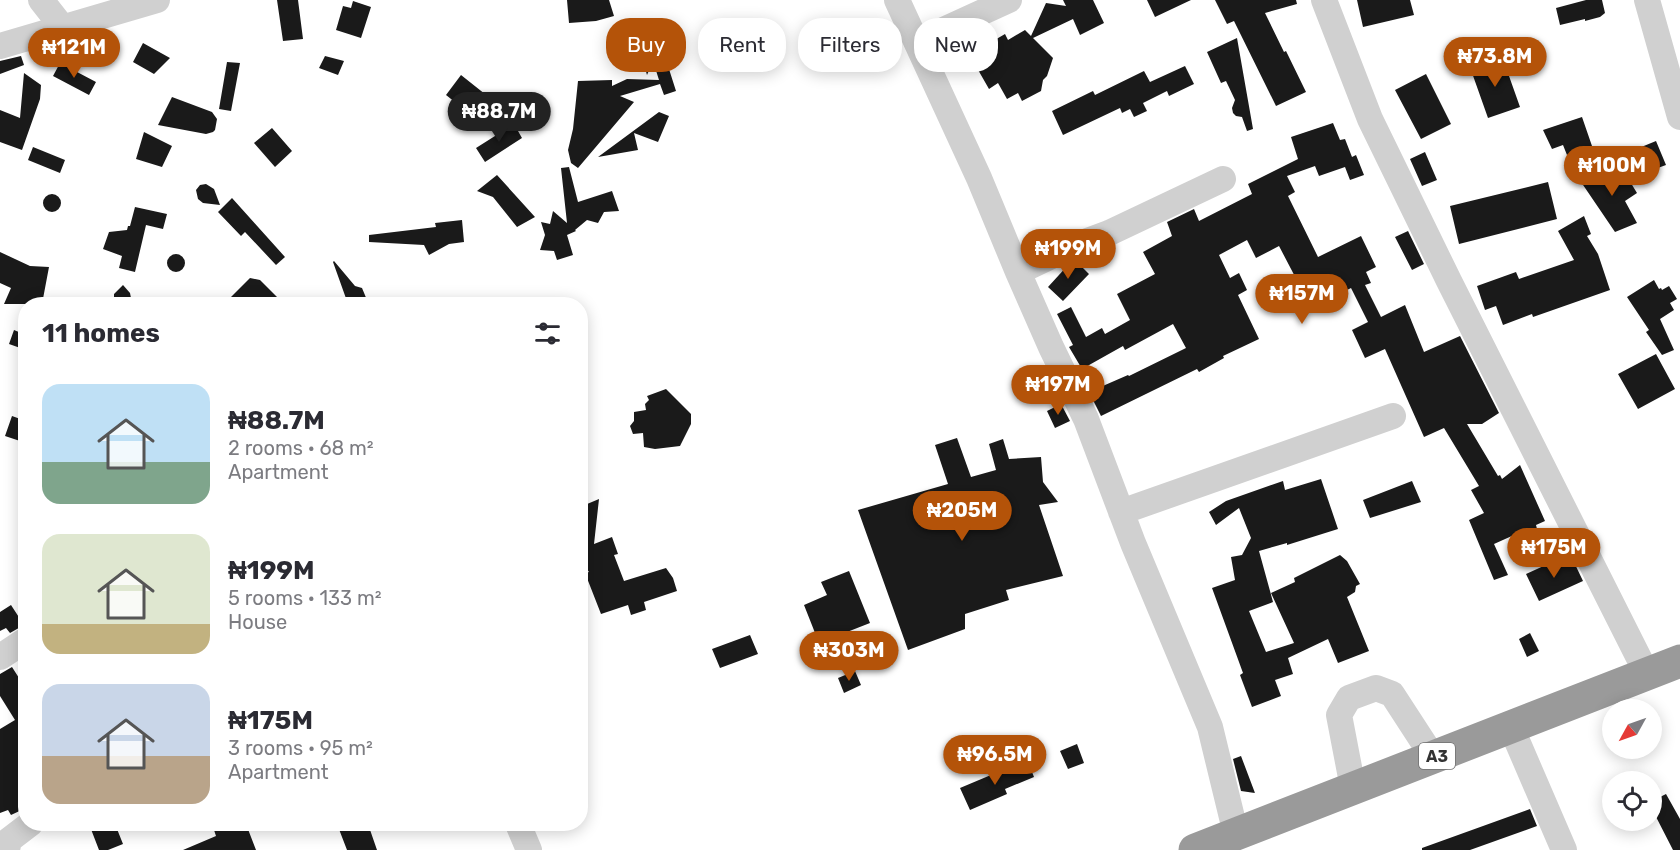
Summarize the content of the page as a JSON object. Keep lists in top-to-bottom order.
{
  "streets": {
    "highway": ["A3"]
  },
  "north": "bottom left",
  "page": {
    "chip": [
      "Buy",
      "Rent",
      "Filters",
      "New"
    ],
    "price": [
      "₦121M",
      "₦73.8M",
      "₦88.7M",
      "₦100M",
      "₦199M",
      "₦157M",
      "₦197M",
      "₦205M",
      "₦175M",
      "₦303M",
      "₦96.5M"
    ],
    "heading": "11 homes",
    "list": [
      {
        "name": "₦88.7M",
        "note": "2 rooms · 68 m² · Apartment"
      },
      {
        "name": "₦199M",
        "note": "5 rooms · 133 m² · House"
      },
      {
        "name": "₦175M",
        "note": "3 rooms · 95 m² · Apartment"
      }
    ]
  }
}
